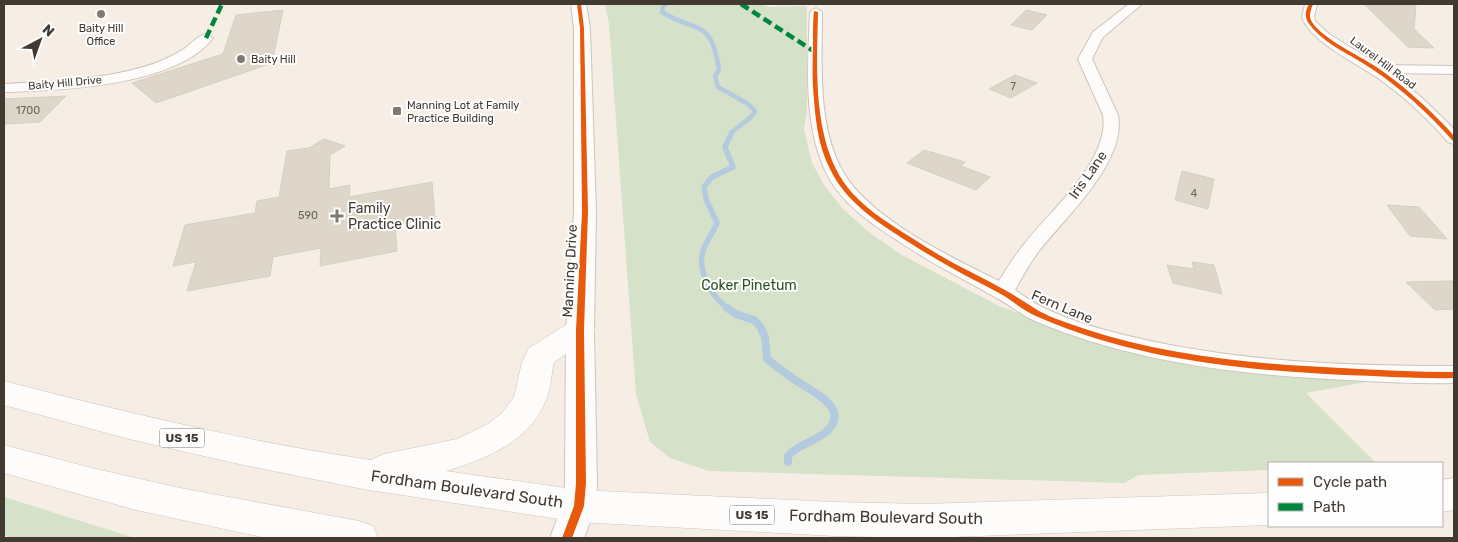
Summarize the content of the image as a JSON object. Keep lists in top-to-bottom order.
{
  "streets": {
    "highway": ["US 15", "Fordham Boulevard South"],
    "street": [
      "Laurel Hill Road",
      "Baity Hill Drive",
      "Iris Lane",
      "Manning Drive",
      "Fern Lane"
    ]
  },
  "crossings": [
    ["Iris Lane", "Fern Lane"],
    ["Manning Drive", "Fordham Boulevard South"]
  ],
  "parks": ["Coker Pinetum"],
  "places": {
    "other": ["Baity Hill Office", "Baity Hill"],
    "transit": ["Manning Lot at Family Practice Building"],
    "health": ["Family Practice Clinic"]
  },
  "house_numbers": [
    "7",
    "1700",
    "4",
    "590"
  ],
  "legend": ["Cycle path", "Path"],
  "north": "top right"
}
